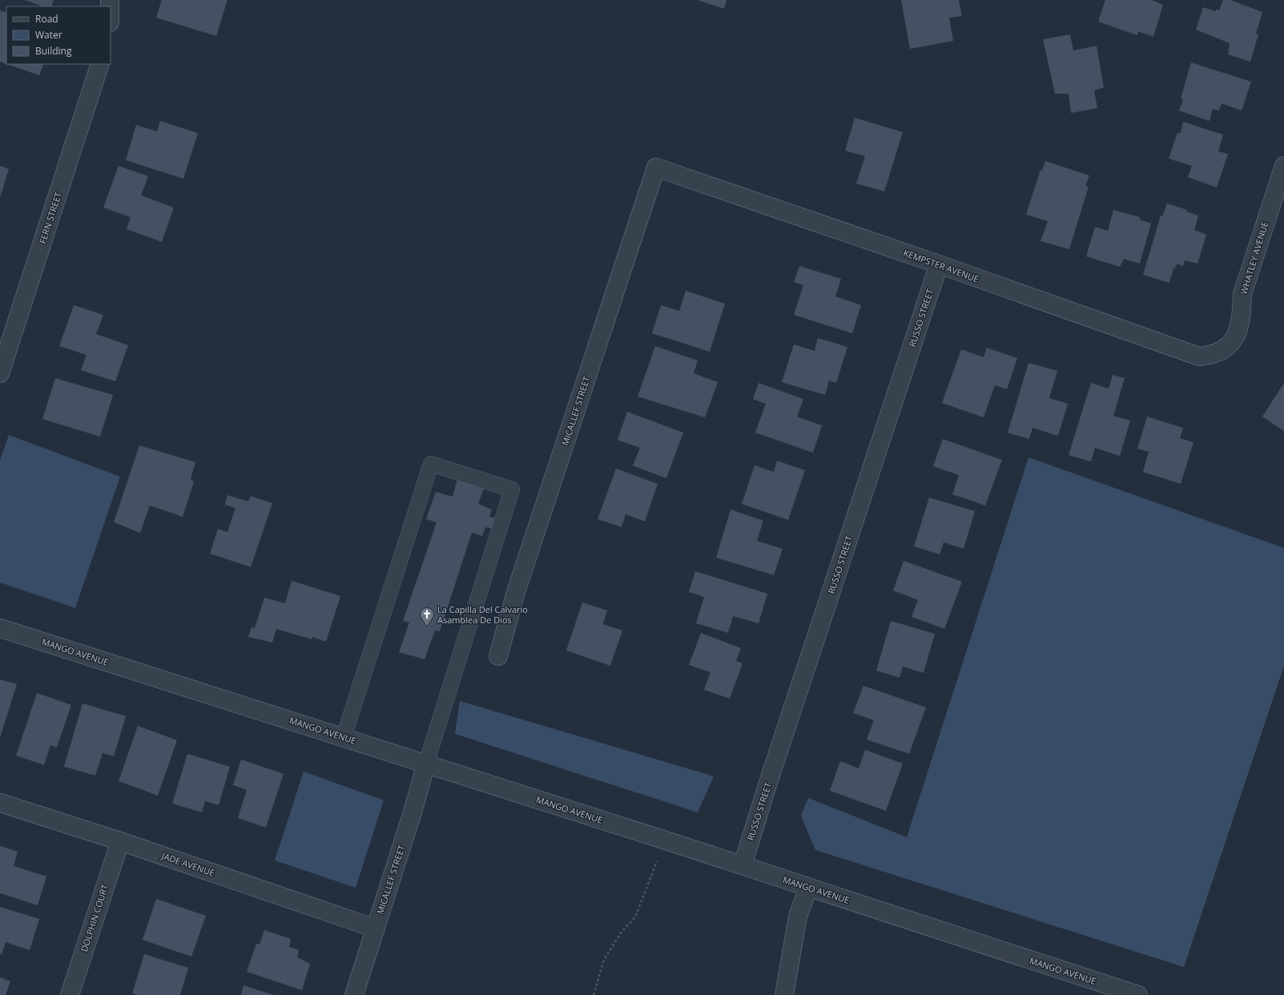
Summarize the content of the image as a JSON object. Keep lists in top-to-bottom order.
{
  "streets": {
    "street": [
      "FERN STREET",
      "WHATLEY AVENUE",
      "KEMPSTER AVENUE",
      "RUSSO STREET",
      "MICALLEF STREET",
      "MANGO AVENUE",
      "JADE AVENUE",
      "DOLPHIN COURT"
    ]
  },
  "crossings": [
    ["WHATLEY AVENUE", "KEMPSTER AVENUE"],
    ["KEMPSTER AVENUE", "RUSSO STREET"],
    ["KEMPSTER AVENUE", "MICALLEF STREET"],
    ["RUSSO STREET", "MANGO AVENUE"],
    ["MICALLEF STREET", "MANGO AVENUE"],
    ["MICALLEF STREET", "JADE AVENUE"],
    ["JADE AVENUE", "DOLPHIN COURT"]
  ],
  "places": {
    "church": ["La Capilla Del Calvario Asamblea De Dios"]
  },
  "legend": ["Road", "Water", "Building"]
}
